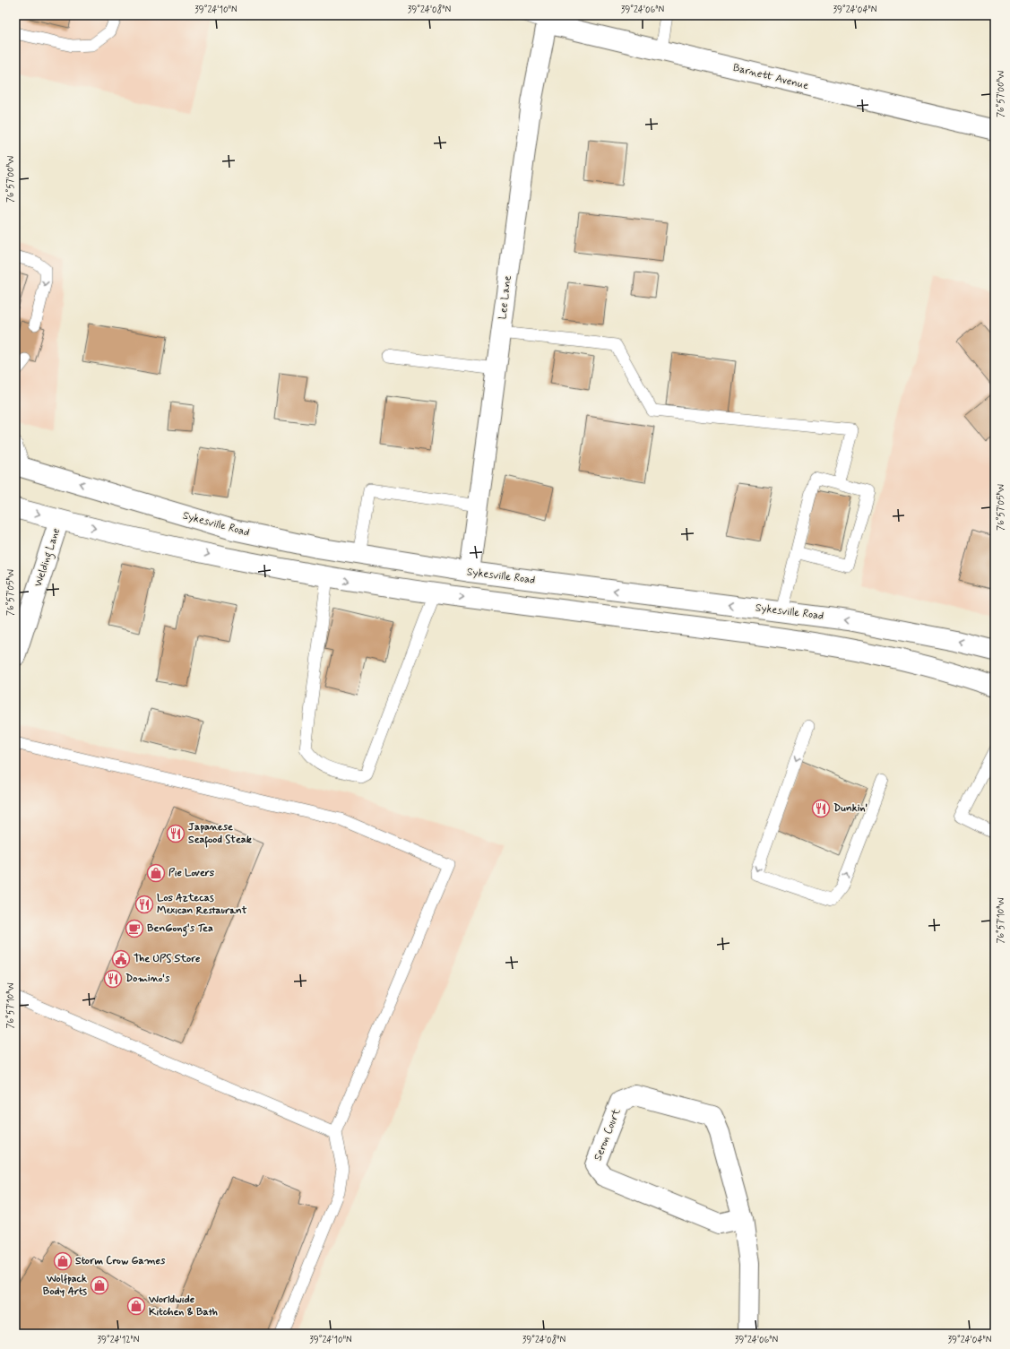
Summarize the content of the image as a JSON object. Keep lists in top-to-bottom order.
{
  "streets": {
    "main road": [
      "Barnett Avenue",
      "Lee Lane",
      "Sykesville Road",
      "Welding Lane",
      "Seron Court"
    ]
  },
  "crossings": [
    ["Barnett Avenue", "Lee Lane"],
    ["Lee Lane", "Sykesville Road"]
  ],
  "places": {
    "restaurant": [
      "Dunkin'",
      "Japanese Seafood Steak",
      "Los Aztecas Mexican Restaurant",
      "Domino's"
    ],
    "shop": [
      "Pie Lovers",
      "Storm Crow Games",
      "Wolfpack Body Arts",
      "Worldwide Kitchen & Bath"
    ],
    "cafe": ["BenGong's Tea"],
    "public building": ["The UPS Store"]
  },
  "coordinates": [
    "39°24'10\"N",
    "39°24'08\"N",
    "39°24'06\"N",
    "39°24'04\"N",
    "76°57'00\"W",
    "76°57'05\"W",
    "76°57'10\"W",
    "39°24'12\"N"
  ]
}
